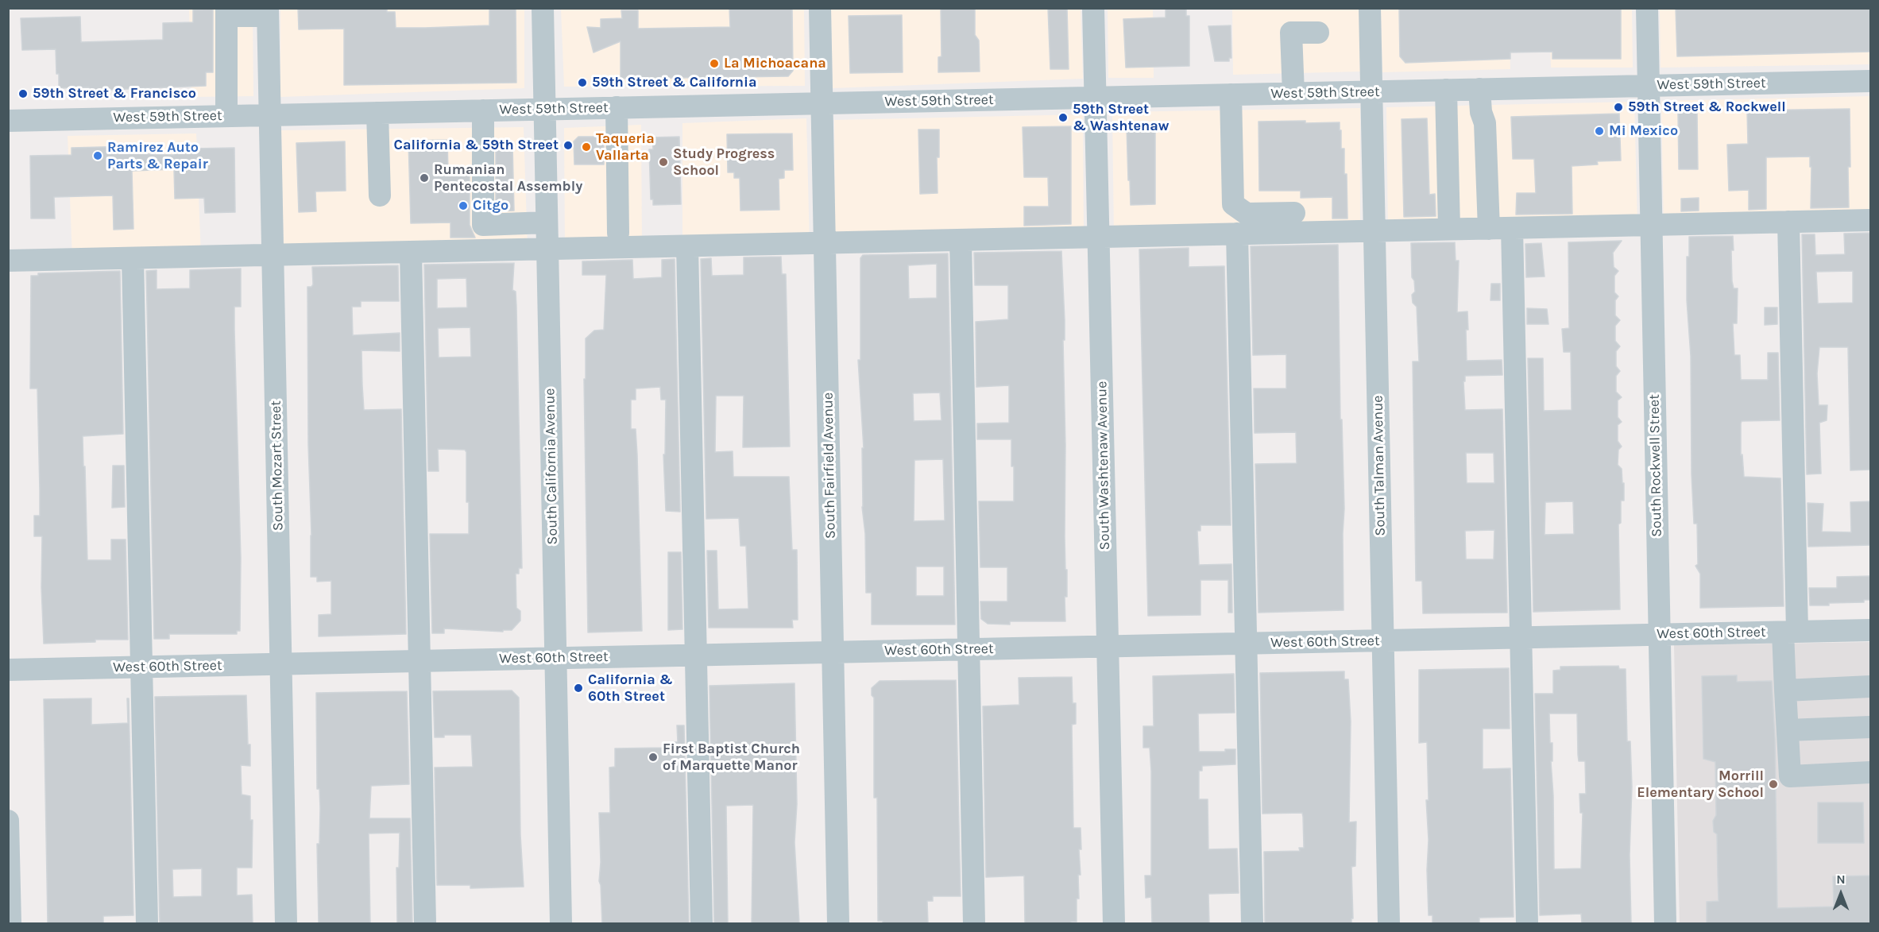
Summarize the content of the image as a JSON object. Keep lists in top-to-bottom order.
{
  "streets": {
    "street": [
      "West 59th Street",
      "South Mozart Street",
      "South Fairfield Avenue",
      "South Washtenaw Avenue",
      "South Talman Avenue",
      "South Rockwell Street",
      "South California Avenue",
      "West 60th Street"
    ]
  },
  "crossings": [
    ["West 59th Street", "South Mozart Street"],
    ["West 59th Street", "South Fairfield Avenue"],
    ["West 59th Street", "South Washtenaw Avenue"],
    ["West 59th Street", "South Talman Avenue"],
    ["West 59th Street", "South Rockwell Street"],
    ["West 59th Street", "South California Avenue"],
    ["South Mozart Street", "West 60th Street"],
    ["South Fairfield Avenue", "West 60th Street"],
    ["South Washtenaw Avenue", "West 60th Street"],
    ["South Talman Avenue", "West 60th Street"],
    ["South Rockwell Street", "West 60th Street"],
    ["South California Avenue", "West 60th Street"]
  ],
  "places": [
    "La Michoacana",
    "59th Street & California",
    "59th Street & Francisco",
    "59th Street & Rockwell",
    "59th Street & Washtenaw",
    "Mi Mexico",
    "California & 59th Street",
    "Taqueria Vallarta",
    "Ramirez Auto Parts & Repair",
    "Study Progress School",
    "Rumanian Pentecostal Assembly",
    "Citgo",
    "California & 60th Street",
    "First Baptist Church of Marquette Manor",
    "Morrill Elementary School"
  ],
  "north": "top"
}
